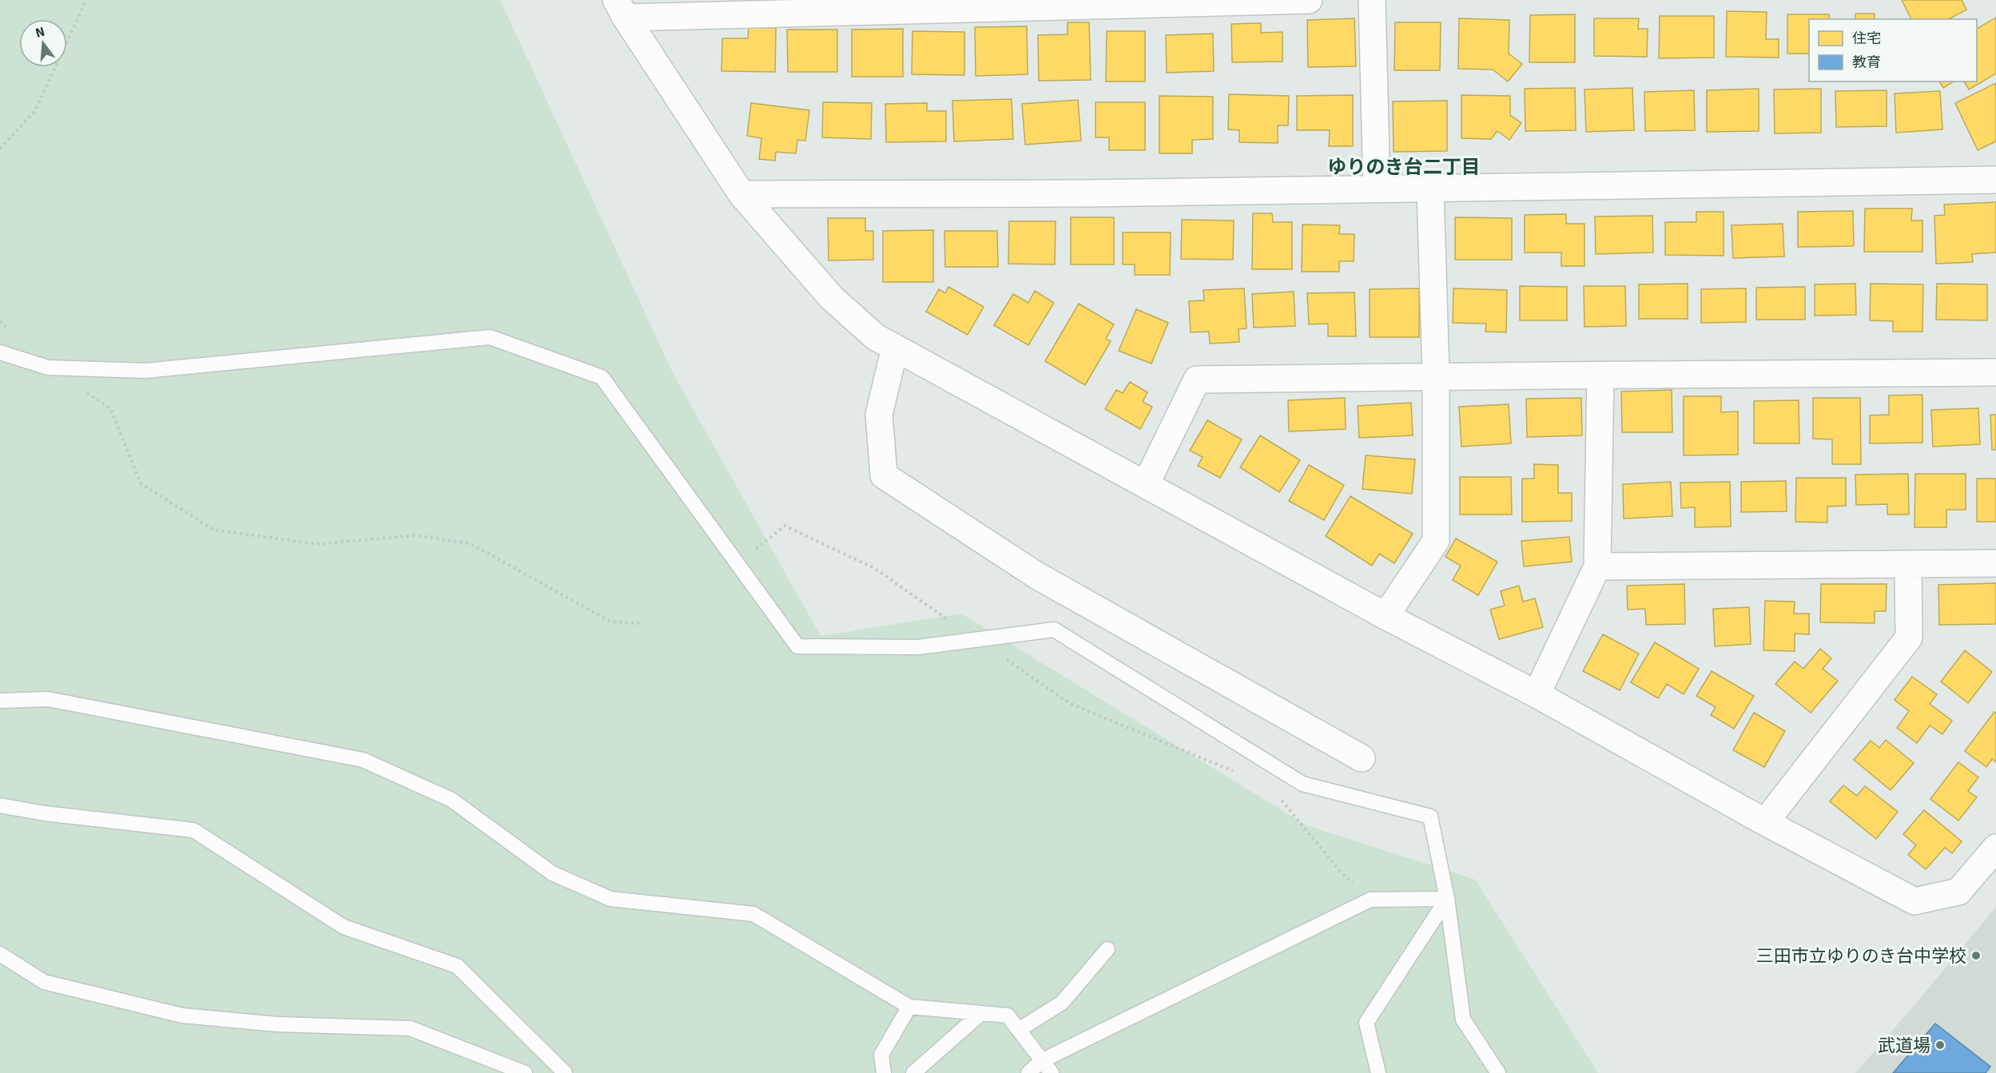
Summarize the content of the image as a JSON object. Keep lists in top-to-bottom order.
{
  "districts": ["ゆりのき台二丁目"],
  "places": ["三田市立ゆりのき台中学校", "武道場"],
  "legend": ["住宅", "教育"],
  "north": "top"
}
